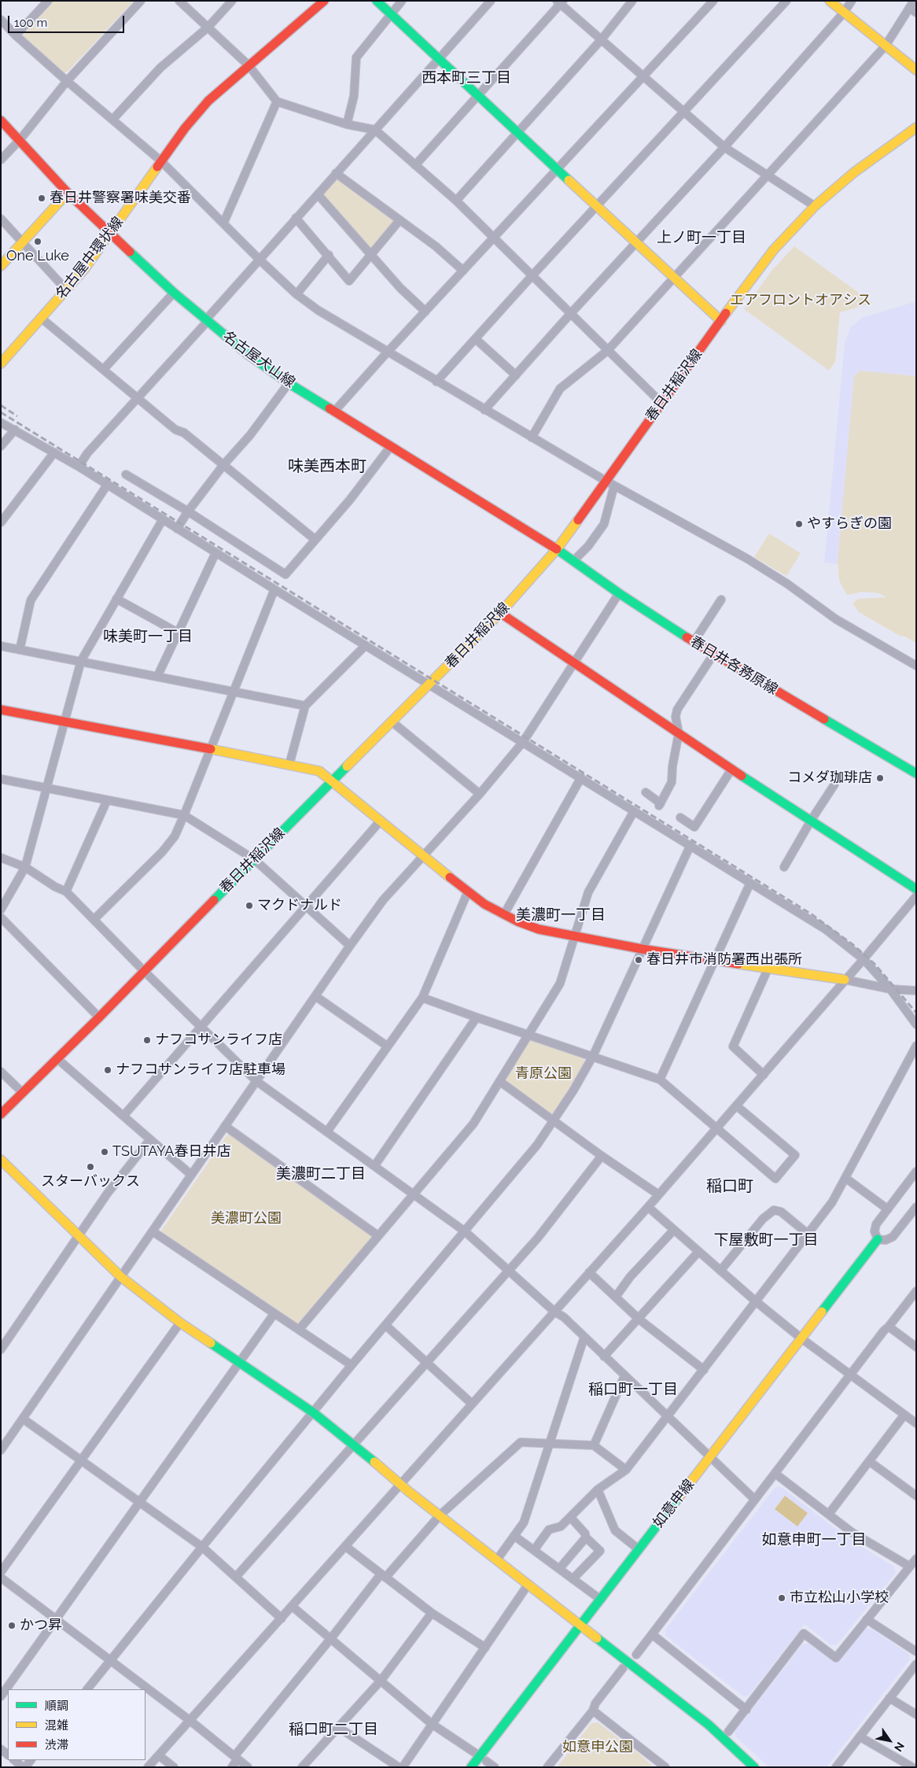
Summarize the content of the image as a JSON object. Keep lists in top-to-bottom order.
{
  "streets": {
    "street": [
      "名古屋中環状線",
      "名古屋犬山線",
      "春日井稲沢線",
      "春日井各務原線",
      "如意申線"
    ]
  },
  "crossings": [
    ["名古屋中環状線", "名古屋犬山線"],
    ["名古屋犬山線", "春日井稲沢線"],
    ["名古屋犬山線", "春日井各務原線"],
    ["春日井稲沢線", "春日井各務原線"]
  ],
  "districts": [
    "西本町三丁目",
    "上ノ町一丁目",
    "味美西本町",
    "味美町一丁目",
    "美濃町一丁目",
    "美濃町二丁目",
    "稲口町",
    "下屋敷町一丁目",
    "稲口町一丁目",
    "如意申町一丁目",
    "稲口町二丁目"
  ],
  "parks": [
    "エアフロントオアシス",
    "青原公園",
    "美濃町公園",
    "如意申公園"
  ],
  "places": [
    "春日井警察署味美交番",
    "One Luke",
    "やすらぎの園",
    "コメダ珈琲店",
    "マクドナルド",
    "春日井市消防署西出張所",
    "ナフコサンライフ店",
    "ナフコサンライフ店駐車場",
    "TSUTAYA春日井店",
    "スターバックス",
    "市立松山小学校",
    "かつ昇"
  ],
  "legend": ["順調", "混雑", "渋滞"],
  "scale_bar": "100 m",
  "north": "bottom right"
}
